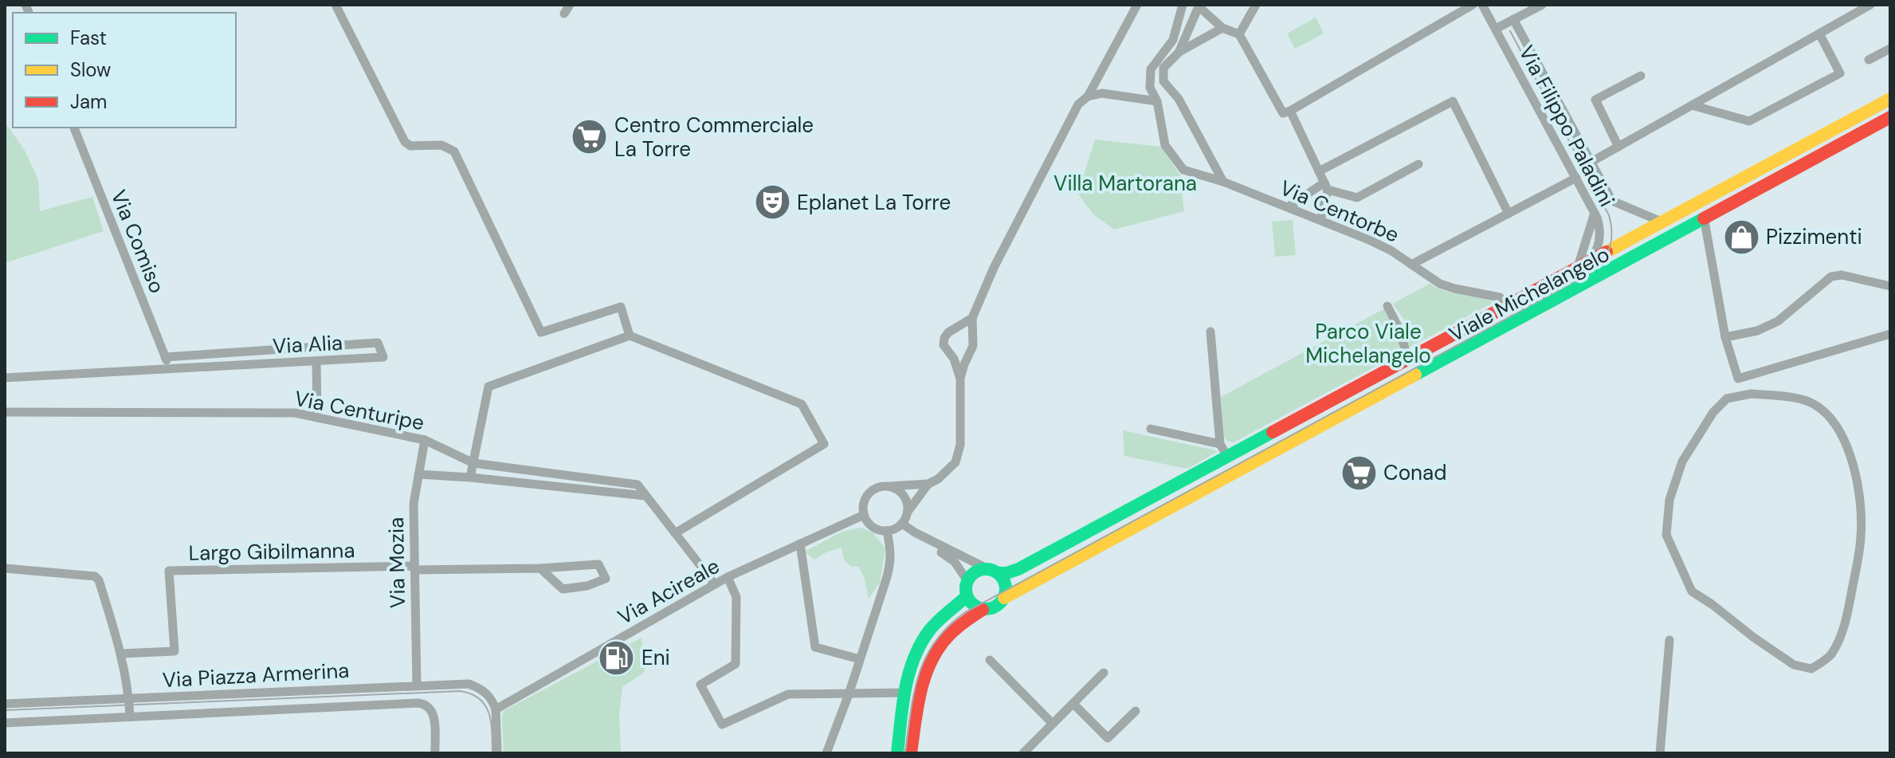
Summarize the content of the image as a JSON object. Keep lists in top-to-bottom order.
{
  "streets": {
    "street": [
      "Via Filippo Paladini",
      "Via Centorbe",
      "Via Comiso",
      "Viale Michelangelo",
      "Via Alia",
      "Via Centuripe",
      "Largo Gibilmanna",
      "Via Mozia",
      "Via Acireale",
      "Via Piazza Armerina"
    ]
  },
  "crossings": [
    ["Via Filippo Paladini", "Viale Michelangelo"],
    ["Via Centorbe", "Viale Michelangelo"],
    ["Via Comiso", "Via Alia"],
    ["Via Centuripe", "Via Mozia"],
    ["Largo Gibilmanna", "Via Mozia"],
    ["Via Mozia", "Via Piazza Armerina"],
    ["Via Acireale", "Via Piazza Armerina"]
  ],
  "parks": ["Villa Martorana", "Parco Viale Michelangelo"],
  "places": {
    "supermarket": ["Centro Commerciale La Torre", "Conad"],
    "theatre": ["Eplanet La Torre"],
    "shop": ["Pizzimenti"],
    "fuel station": ["Eni"]
  },
  "legend": ["Fast", "Slow", "Jam"]
}
